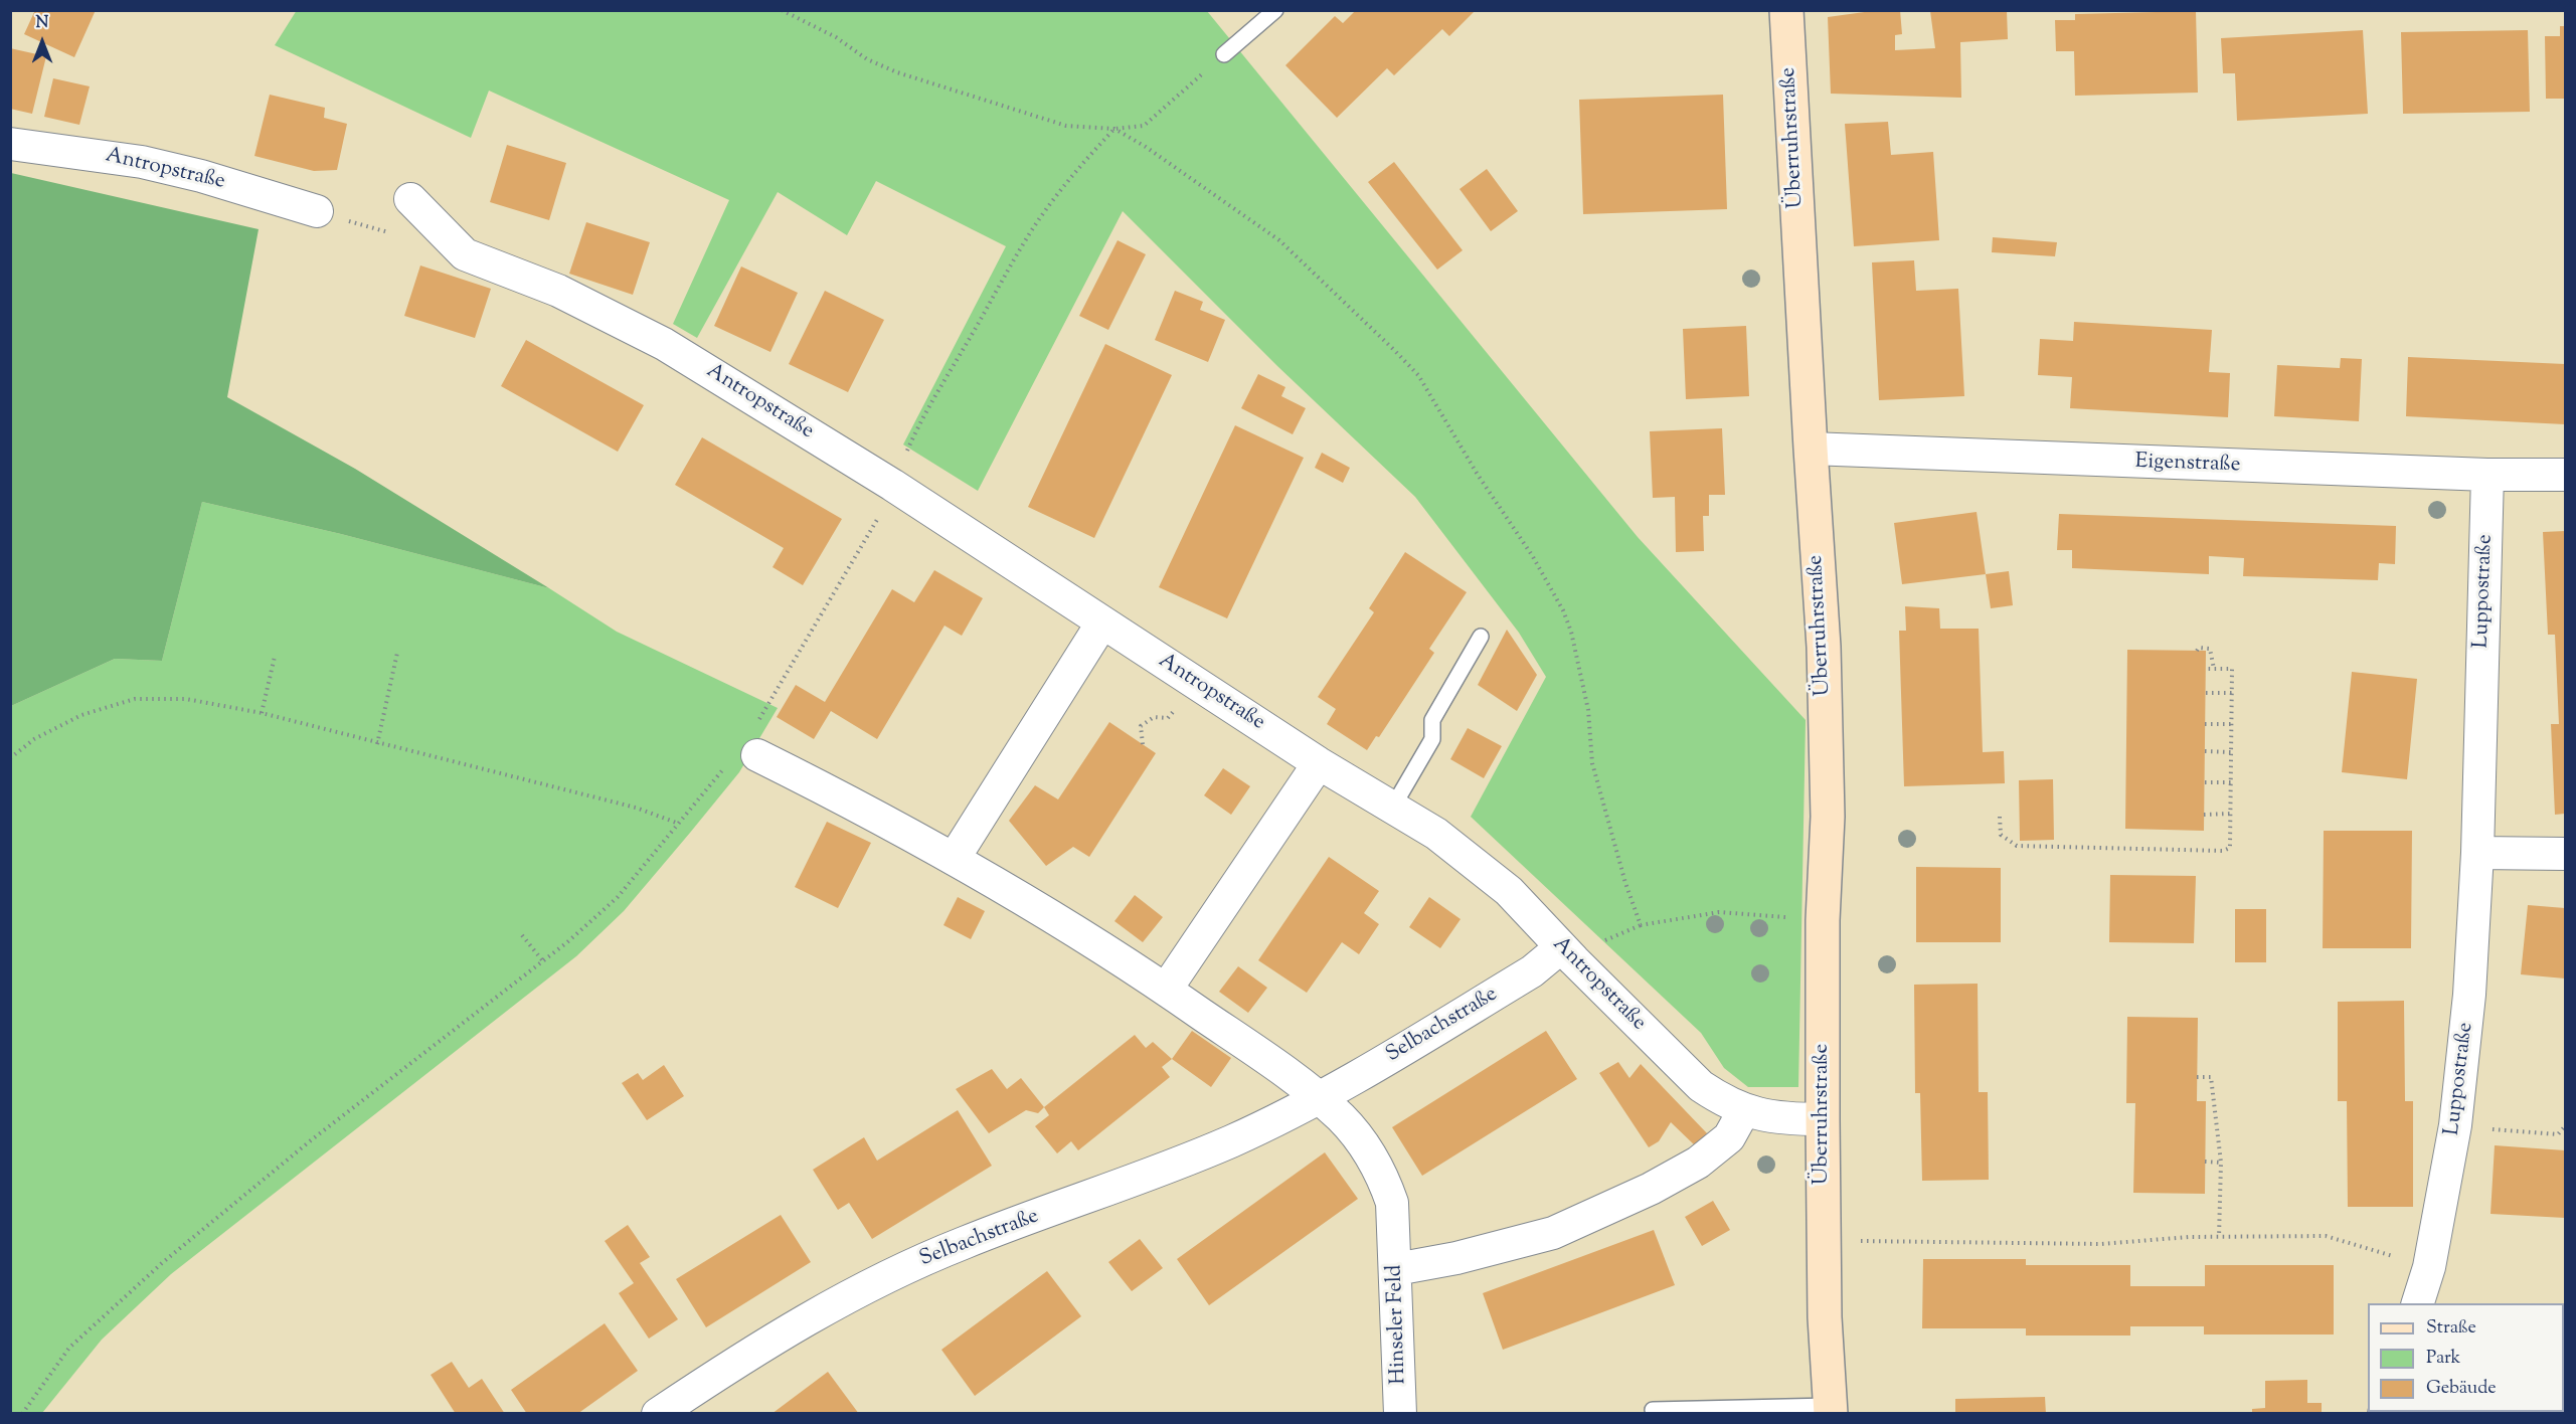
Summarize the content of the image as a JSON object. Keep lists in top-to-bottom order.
{
  "streets": {
    "main road": ["Überruhrstraße"],
    "street": [
      "Antropstraße",
      "Eigenstraße",
      "Luppostraße",
      "Selbachstraße",
      "Hinseler Feld"
    ]
  },
  "crossings": [
    ["Überruhrstraße", "Antropstraße"],
    ["Überruhrstraße", "Eigenstraße"],
    ["Antropstraße", "Selbachstraße"],
    ["Eigenstraße", "Luppostraße"],
    ["Selbachstraße", "Hinseler Feld"]
  ],
  "legend": ["Straße", "Park", "Gebäude"],
  "north": "top"
}
